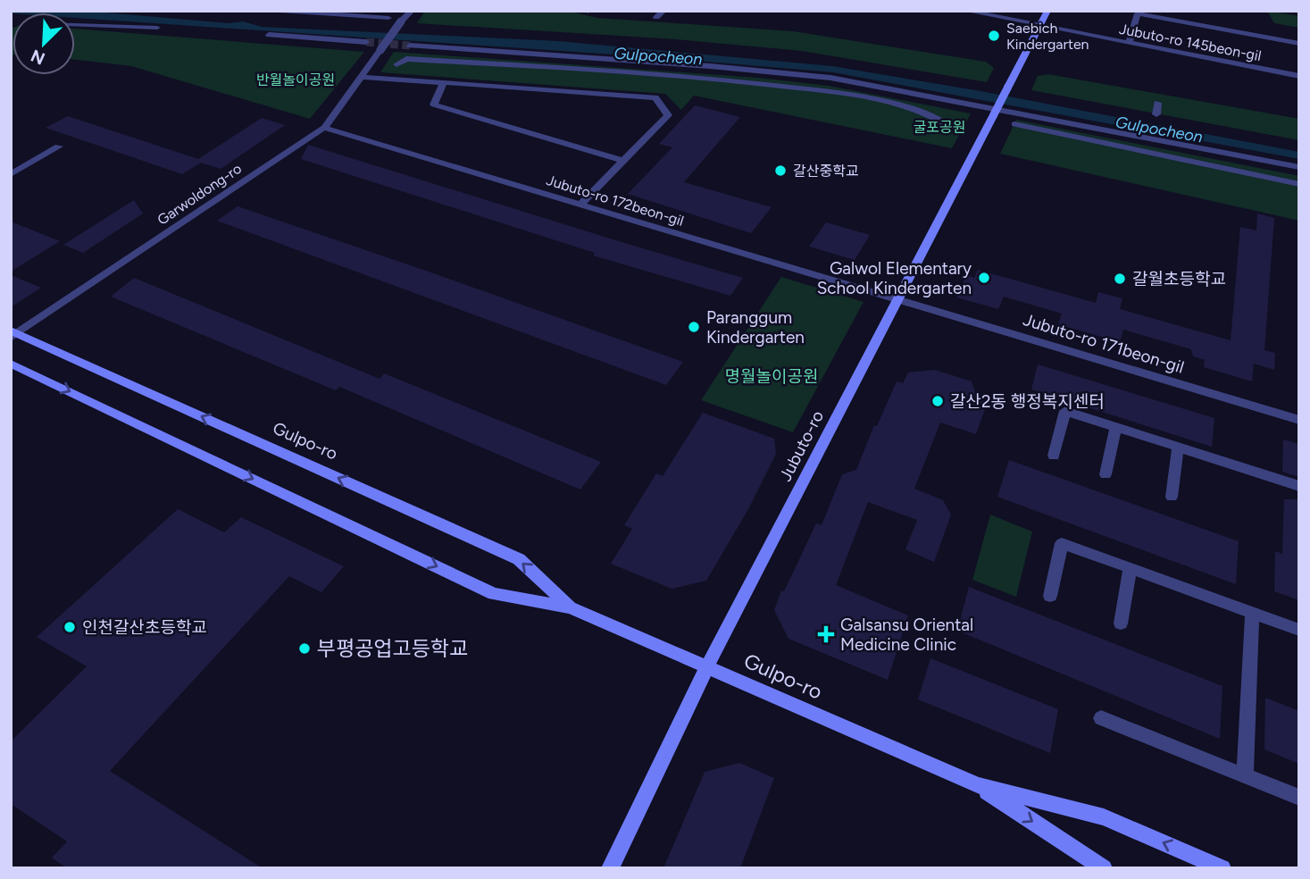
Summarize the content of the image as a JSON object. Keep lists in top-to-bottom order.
{
  "streets": {
    "main road": ["Gulpo-ro", "Jubuto-ro"],
    "street": [
      "Jubuto-ro 145beon-gil",
      "Garwoldong-ro",
      "Jubuto-ro 172beon-gil",
      "Jubuto-ro 171beon-gil"
    ]
  },
  "crossings": [
    ["Jubuto-ro 145beon-gil", "Jubuto-ro"],
    ["Garwoldong-ro", "Jubuto-ro 172beon-gil"],
    ["Garwoldong-ro", "Gulpo-ro"],
    ["Jubuto-ro 172beon-gil", "Jubuto-ro 171beon-gil"],
    ["Jubuto-ro 172beon-gil", "Jubuto-ro"],
    ["Jubuto-ro 171beon-gil", "Jubuto-ro"],
    ["Gulpo-ro", "Jubuto-ro"]
  ],
  "water": ["Gulpocheon"],
  "parks": ["반월놀이공원", "굴포공원", "명월놀이공원"],
  "places": {
    "other": [
      "Saebich Kindergarten",
      "갈산중학교",
      "Galwol Elementary School Kindergarten",
      "갈월초등학교",
      "Paranggum Kindergarten",
      "갈산2동 행정복지센터",
      "인천갈산초등학교",
      "부평공업고등학교"
    ],
    "health": ["Galsansu Oriental Medicine Clinic"]
  },
  "north": "bottom left"
}
